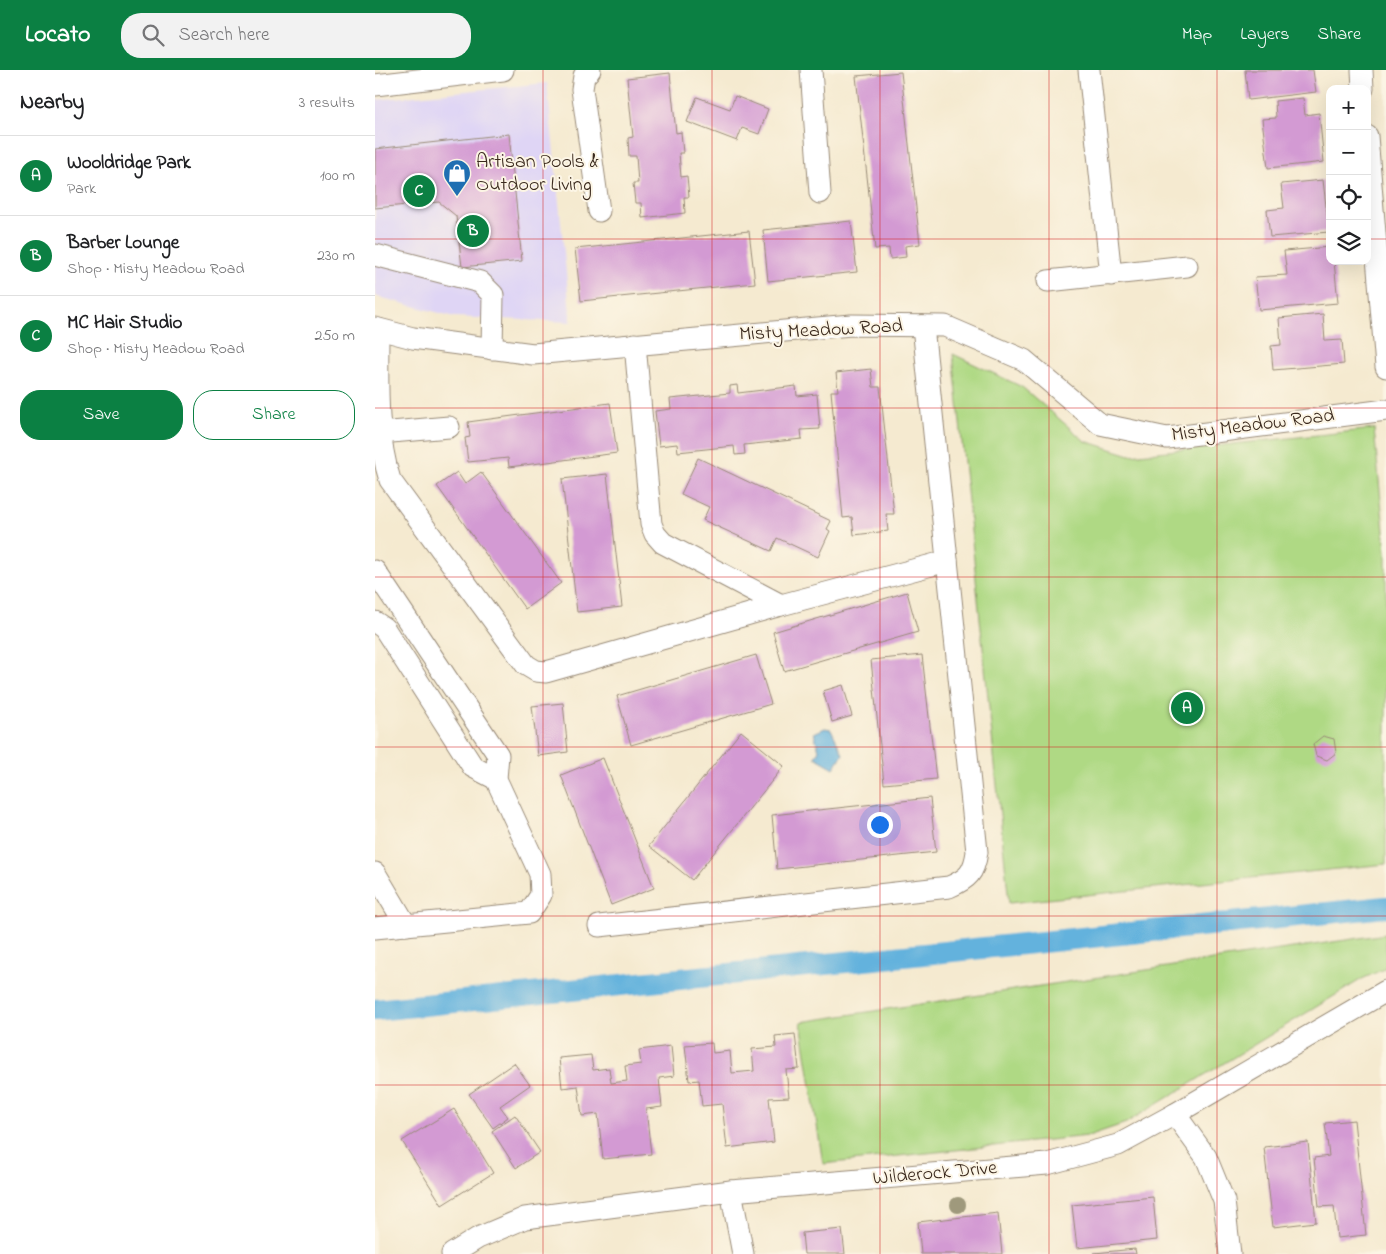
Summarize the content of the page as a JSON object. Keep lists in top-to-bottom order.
{
  "streets": {
    "street": ["Misty Meadow Road", "Wilderock Drive"]
  },
  "places": {
    "shop": ["Artisan Pools & Outdoor Living"]
  },
  "page": {
    "header": "Locato",
    "search": "Search here",
    "nav": ["Map", "Layers", "Share"],
    "heading": ["Nearby", "3 results"],
    "map_buttons": ["+", "−"],
    "list": [
      {
        "mark": "A",
        "name": "Wooldridge Park",
        "note": "Park",
        "value": "100 m"
      },
      {
        "mark": "B",
        "name": "Barber Lounge",
        "note": "Shop · Misty Meadow Road",
        "value": "230 m"
      },
      {
        "mark": "C",
        "name": "MC Hair Studio",
        "note": "Shop · Misty Meadow Road",
        "value": "250 m"
      }
    ],
    "pins": ["C", "B", "A"],
    "buttons": ["Save", "Share"]
  }
}
